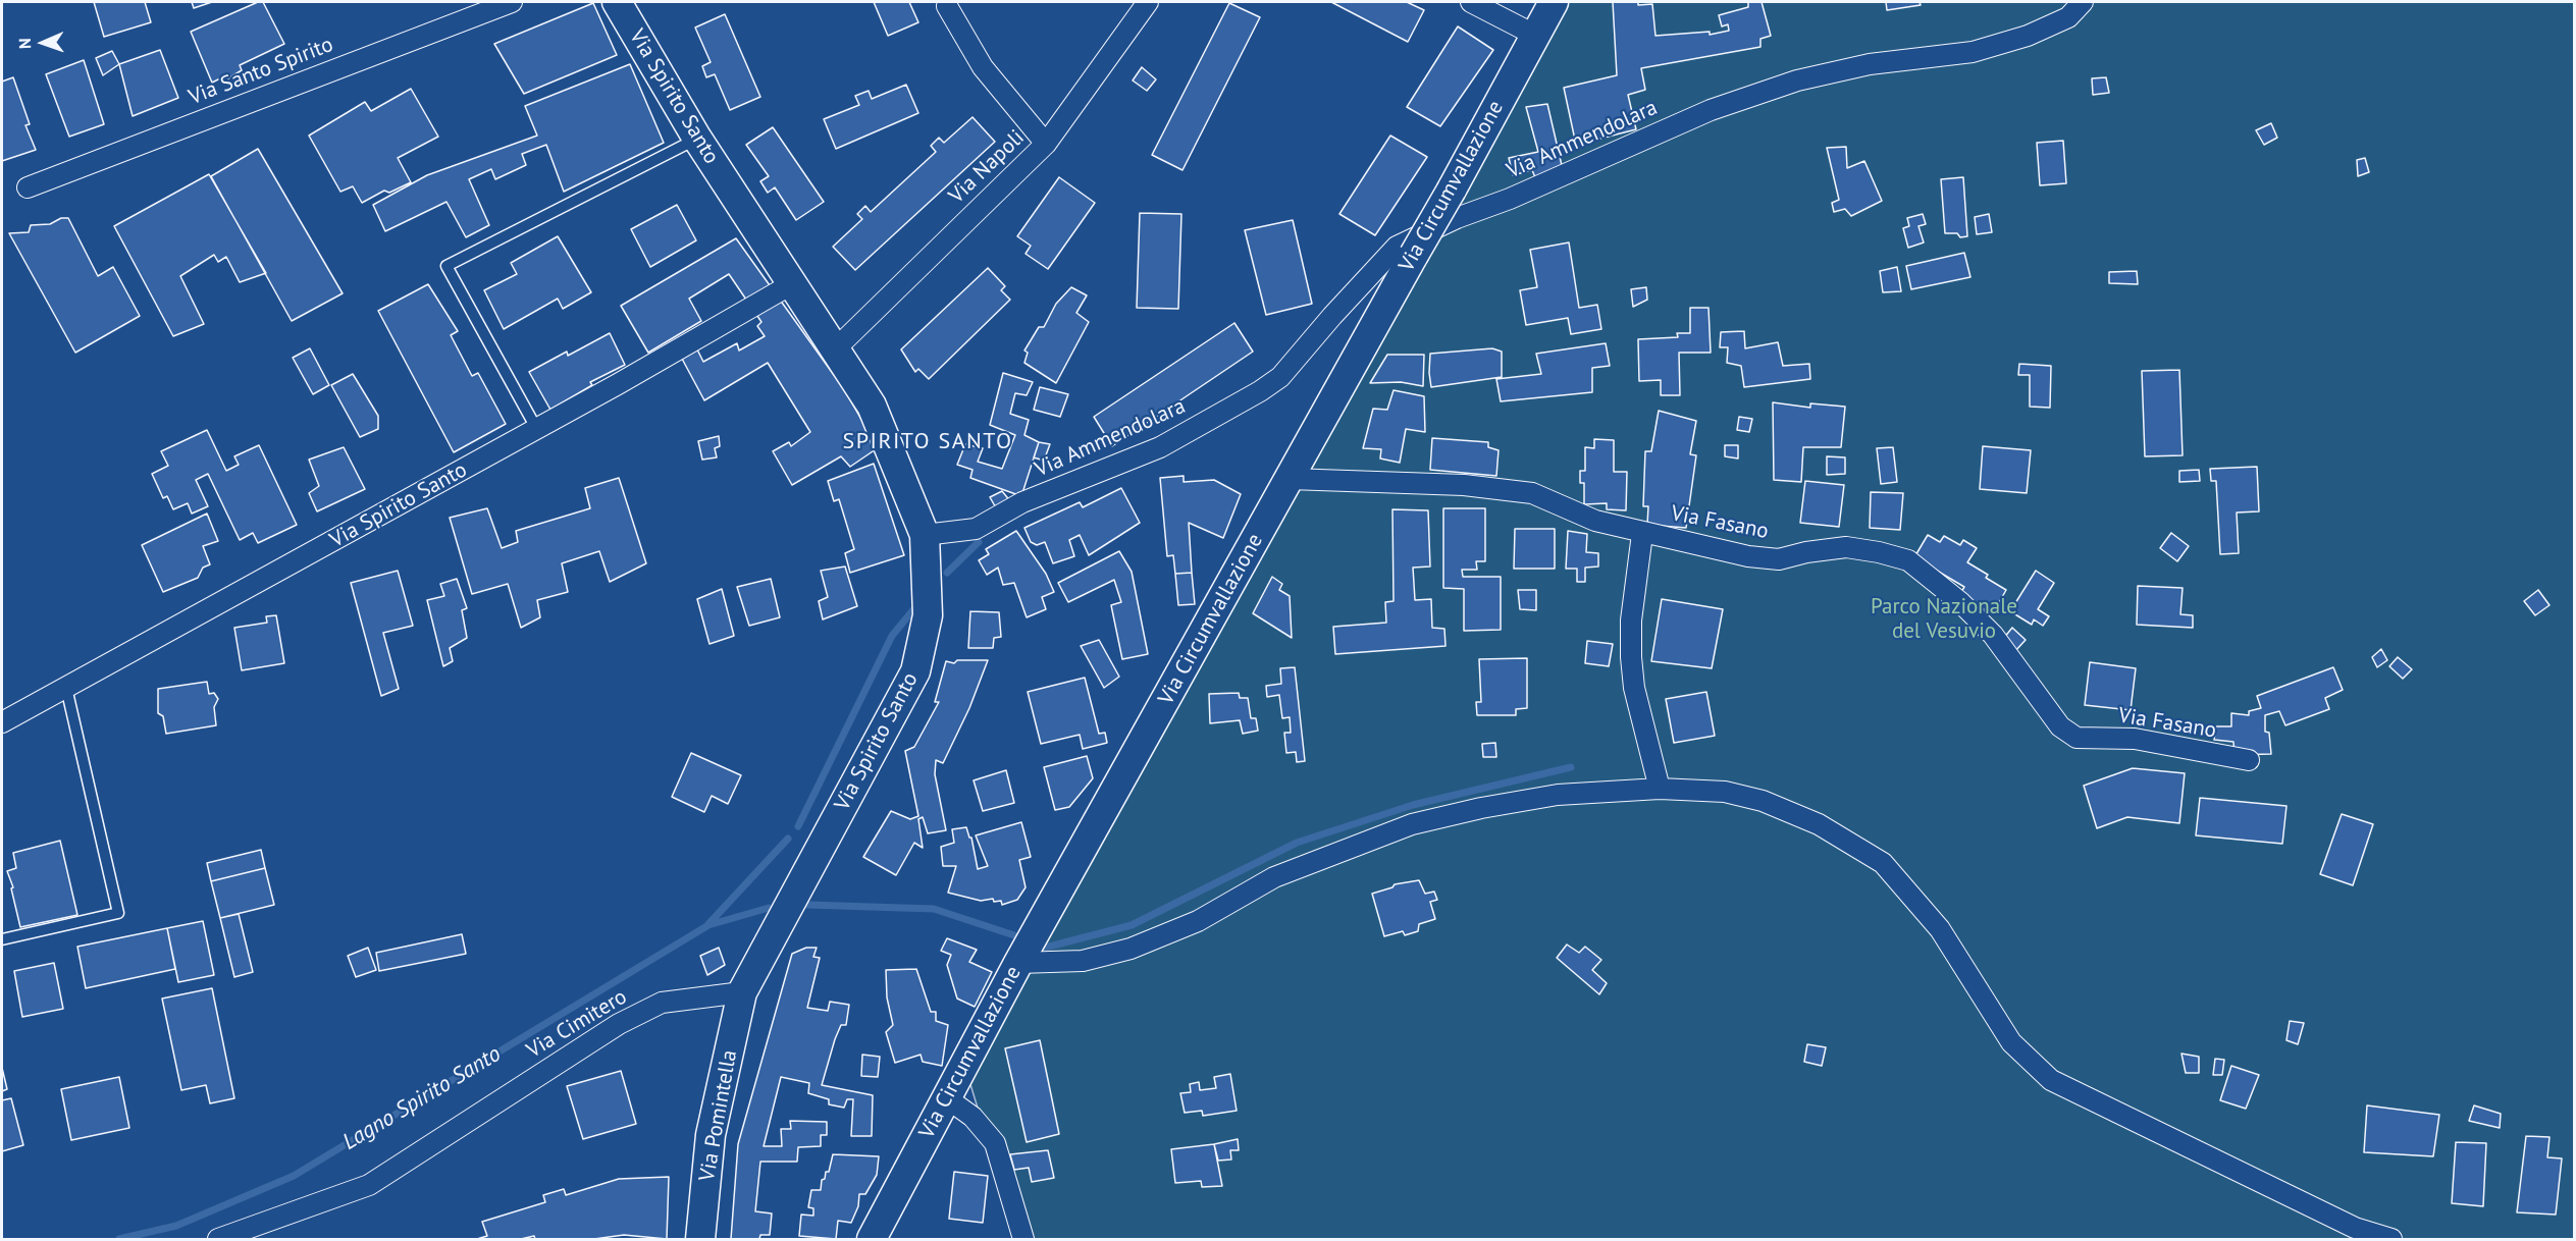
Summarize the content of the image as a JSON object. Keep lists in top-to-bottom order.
{
  "streets": {
    "main road": ["Via Spirito Santo", "Via Circumvallazione", "Via Pomintella"],
    "street": [
      "Via Santo Spirito",
      "Via Ammendolara",
      "Via Napoli",
      "Via Fasano",
      "Via Cimitero"
    ]
  },
  "crossings": [
    ["Via Spirito Santo", "Via Ammendolara"],
    ["Via Spirito Santo", "Via Napoli"],
    ["Via Spirito Santo", "Via Cimitero"],
    ["Via Spirito Santo", "Via Pomintella"],
    ["Via Circumvallazione", "Via Fasano"],
    ["Via Cimitero", "Via Pomintella"]
  ],
  "districts": ["SPIRITO SANTO"],
  "water": ["Lagno Spirito Santo"],
  "parks": ["Parco Nazionale del Vesuvio"],
  "north": "left"
}
